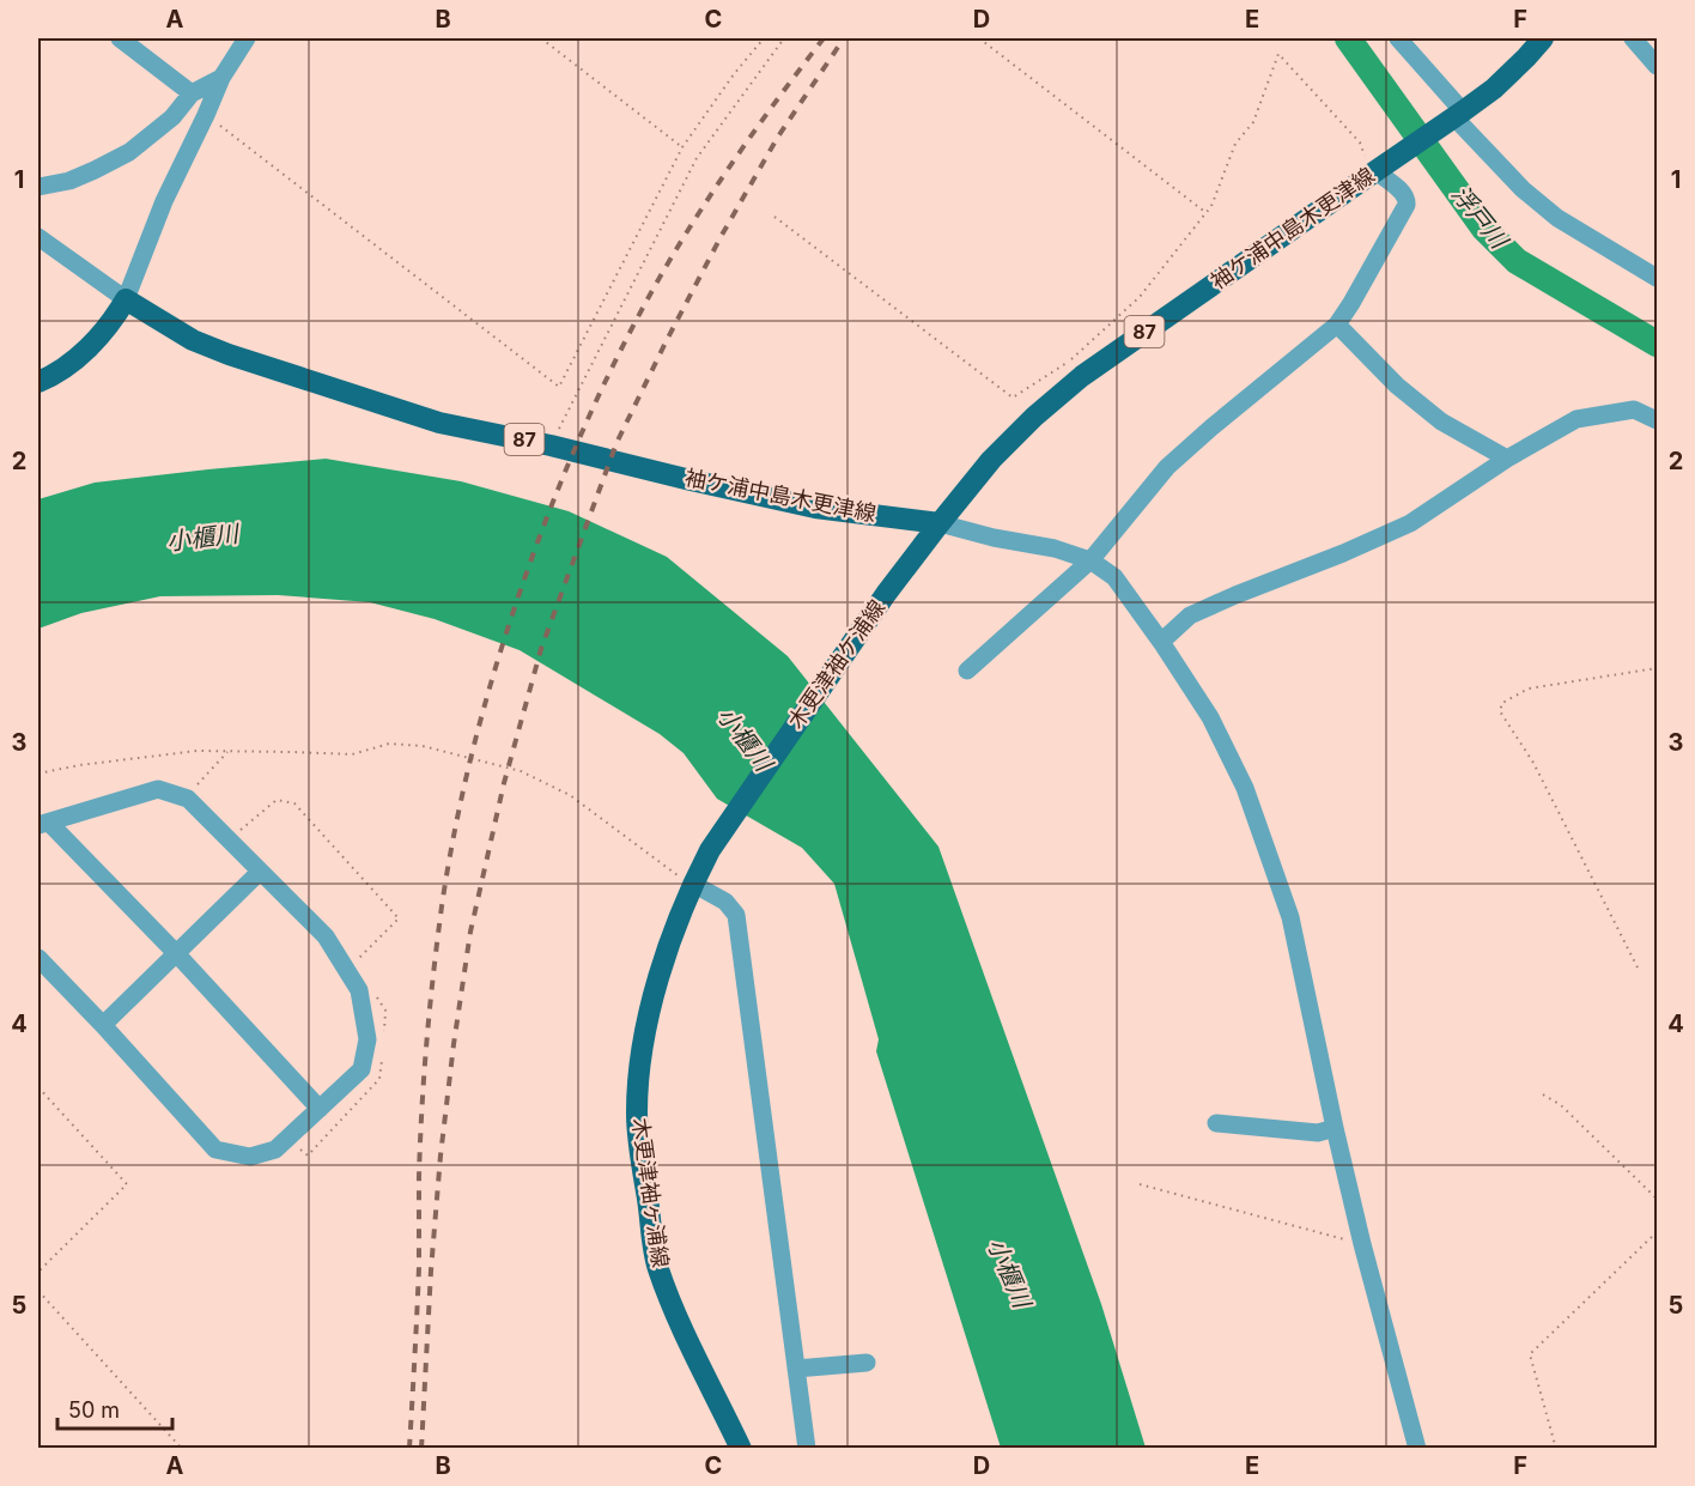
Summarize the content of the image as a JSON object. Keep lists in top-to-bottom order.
{
  "streets": {
    "main road": [
      "袖ケ浦中島木更津線",
      "87",
      "木更津袖ケ浦線",
      "木更津袖ヶ浦線"
    ]
  },
  "crossings": [
    ["袖ケ浦中島木更津線", "木更津袖ケ浦線"],
    ["木更津袖ケ浦線", "木更津袖ヶ浦線"]
  ],
  "water": ["浮戸川", "小櫃川"],
  "scale_bar": "50 m",
  "grid": {
    "columns": [
      "A",
      "B",
      "C",
      "D",
      "E",
      "F"
    ],
    "rows": [
      "1",
      "2",
      "3",
      "4",
      "5"
    ]
  }
}
